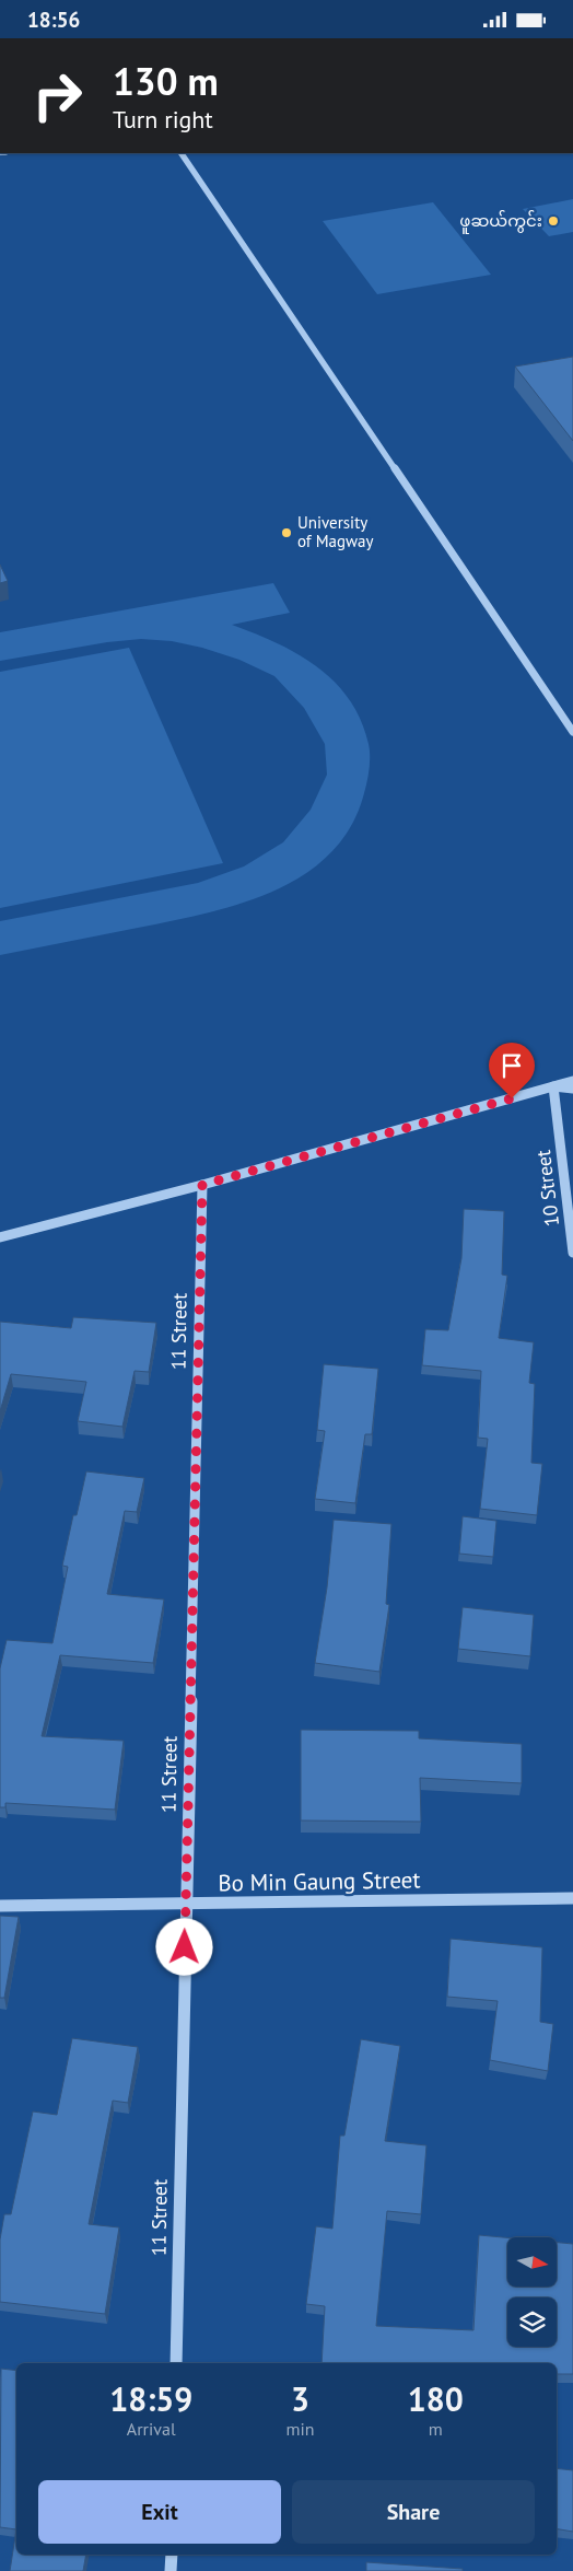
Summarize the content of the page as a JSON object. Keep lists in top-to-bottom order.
{
  "streets": {
    "street": ["10 Street", "11 Street", "Bo Min Gaung Street"]
  },
  "crossings": [
    ["11 Street", "Bo Min Gaung Street"]
  ],
  "places": ["ဖူဆယ်ကွင်း", "University of Magway"],
  "north": "right",
  "page": {
    "status": "18:56",
    "turn": ["130 m", "Turn right"],
    "eta": [
      "18:59",
      "Arrival",
      "3",
      "min",
      "180",
      "m"
    ],
    "buttons": ["Exit", "Share"]
  }
}
